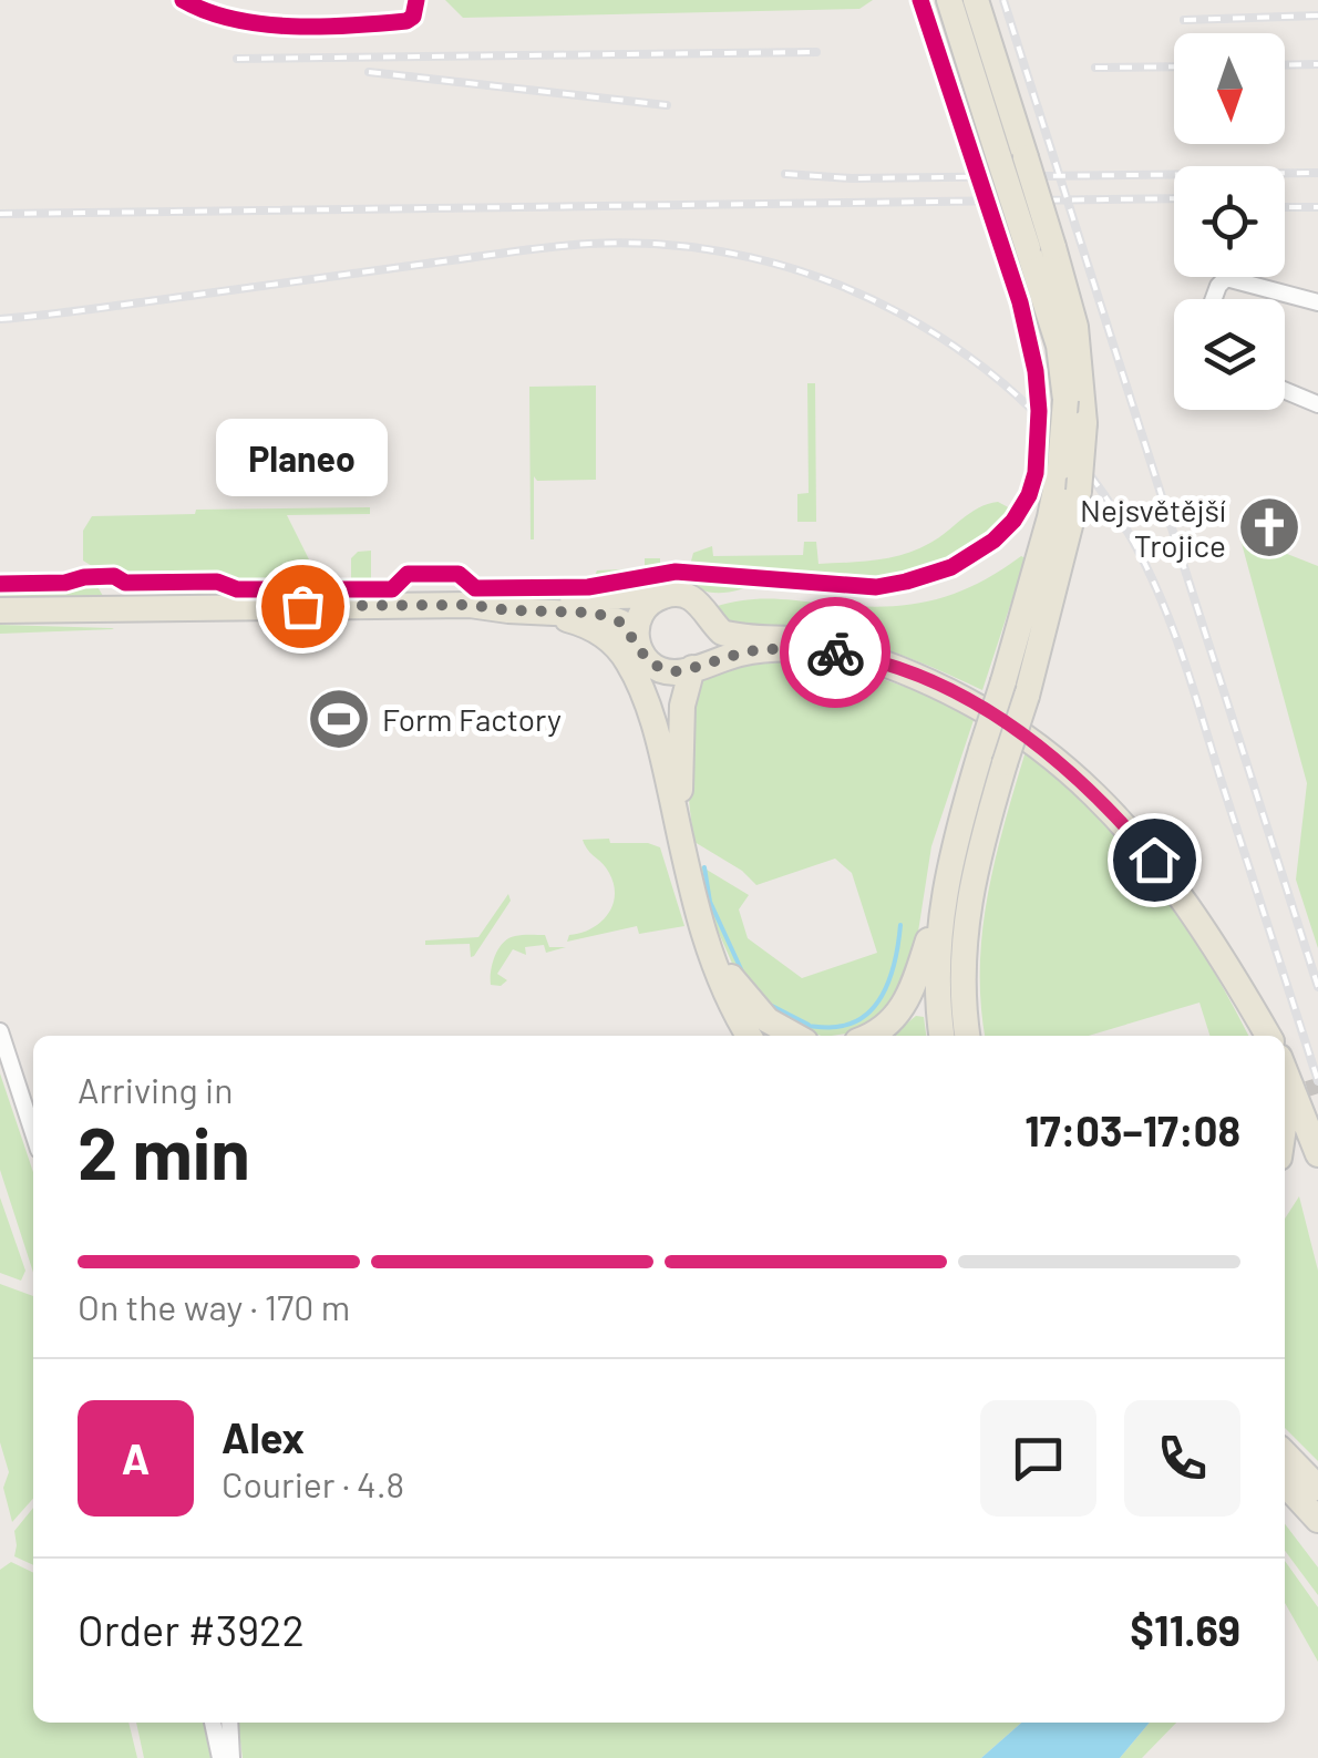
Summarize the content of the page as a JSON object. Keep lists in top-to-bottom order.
{
  "places": {
    "church": ["Nejsvětější Trojice"],
    "other": ["Planeo"],
    "sports": ["Form Factory"]
  },
  "north": "bottom",
  "page": {
    "bubble": "Planeo",
    "heading": ["2 min", "Arriving in", "17:03–17:08"],
    "panel": [
      "Alex",
      "Courier · 4.8",
      "Order #3922",
      "$11.69"
    ],
    "bar": "On the way · 170 m",
    "round": "A"
  }
}
